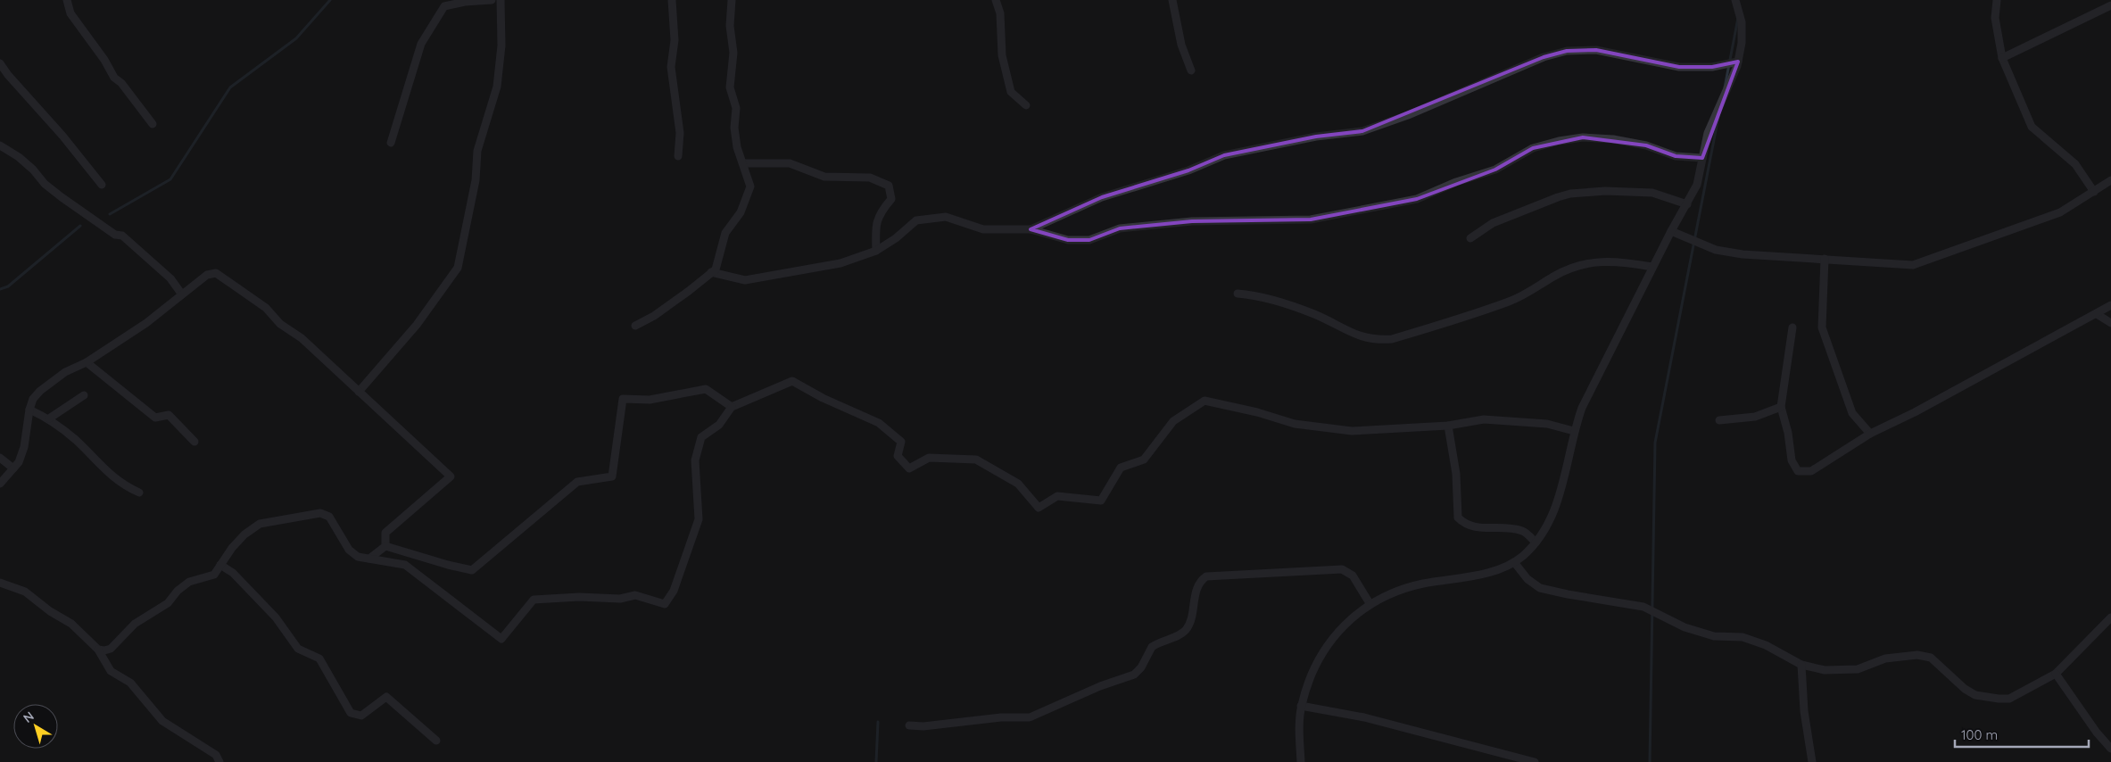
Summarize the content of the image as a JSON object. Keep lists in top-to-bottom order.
{
  "scale_bar": "100 m",
  "north": "top left"
}
